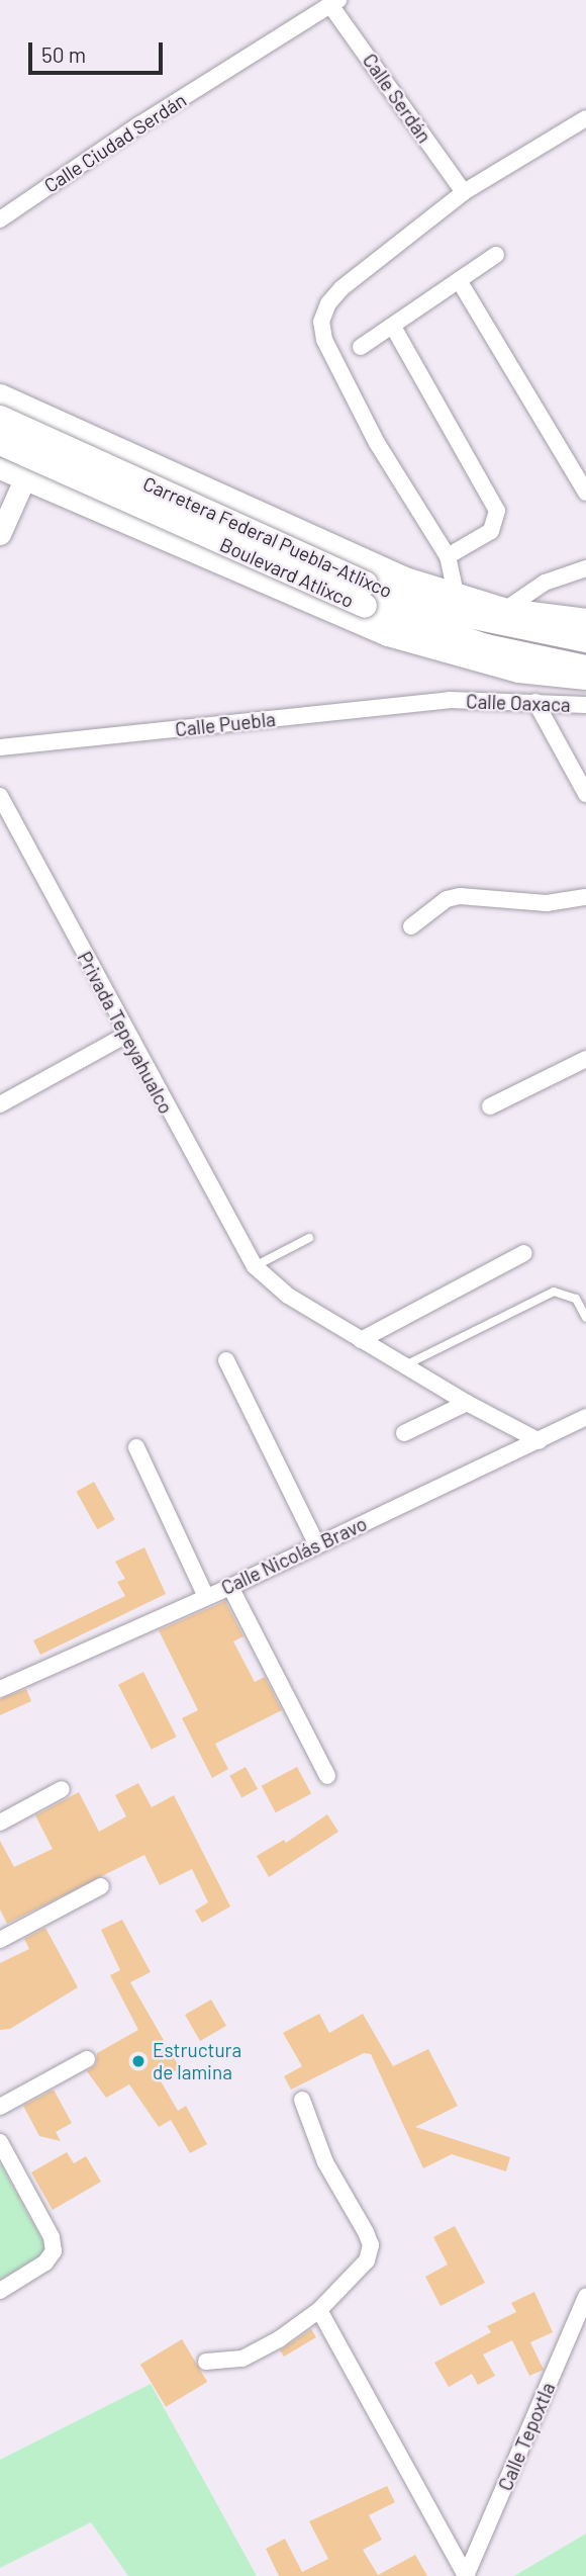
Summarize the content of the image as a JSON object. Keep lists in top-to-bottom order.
{
  "streets": {
    "main road": ["Carretera Federal Puebla-Atlixco", "Boulevard Atlixco"],
    "street": [
      "Calle Serdán",
      "Calle Ciudad Serdán",
      "Calle Oaxaca",
      "Calle Puebla",
      "Privada Tepeyahualco",
      "Calle Nicolás Bravo",
      "Calle Tepoxtla"
    ]
  },
  "crossings": [
    ["Calle Serdán", "Calle Ciudad Serdán"],
    ["Carretera Federal Puebla-Atlixco", "Boulevard Atlixco"],
    ["Calle Oaxaca", "Calle Puebla"],
    ["Privada Tepeyahualco", "Calle Nicolás Bravo"]
  ],
  "places": ["Estructura de lamina"],
  "scale_bar": "50 m"
}
